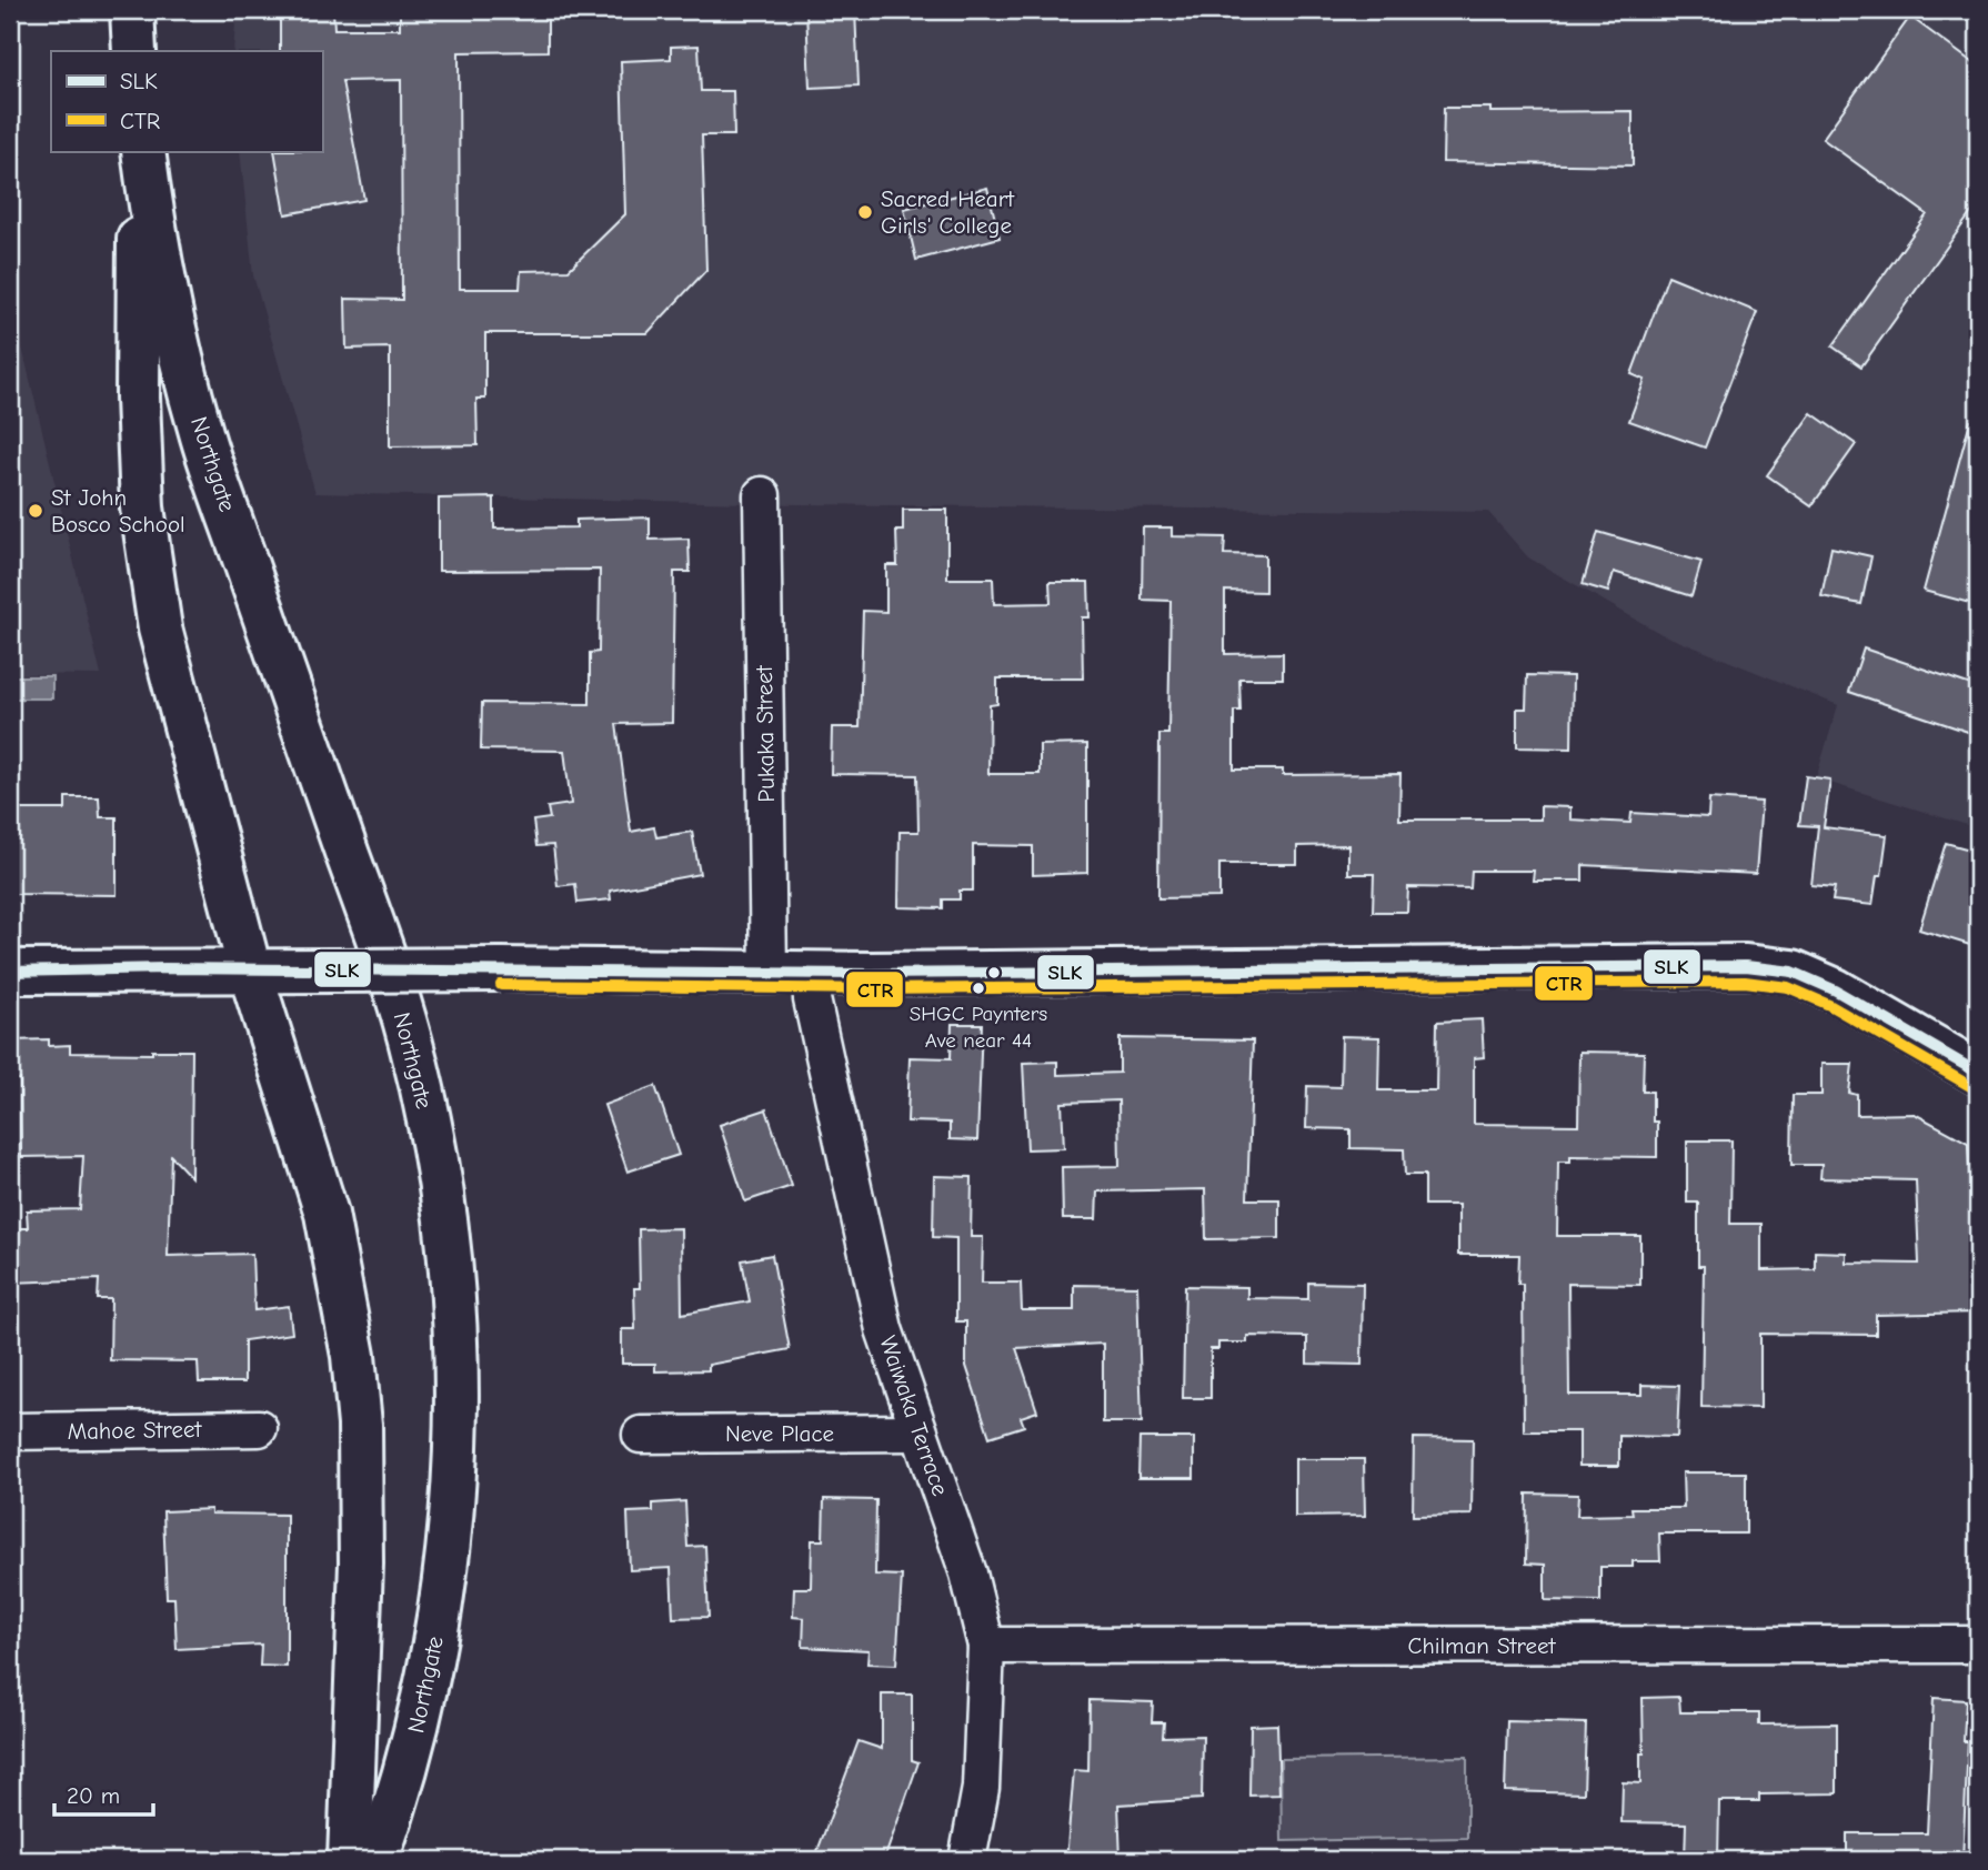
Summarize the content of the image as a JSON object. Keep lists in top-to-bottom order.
{
  "streets": {
    "main road": ["Northgate"],
    "street": [
      "Pukaka Street",
      "Waiwaka Terrace",
      "Mahoe Street",
      "Neve Place",
      "Chilman Street"
    ]
  },
  "crossings": [
    ["Waiwaka Terrace", "Neve Place"],
    ["Waiwaka Terrace", "Chilman Street"]
  ],
  "places": ["Sacred Heart Girls' College", "St John Bosco School", "SHGC Paynters Ave near 44"],
  "lines": ["transit line SLK", "transit line CTR"],
  "legend": ["SLK", "CTR"],
  "scale_bar": "20 m"
}
